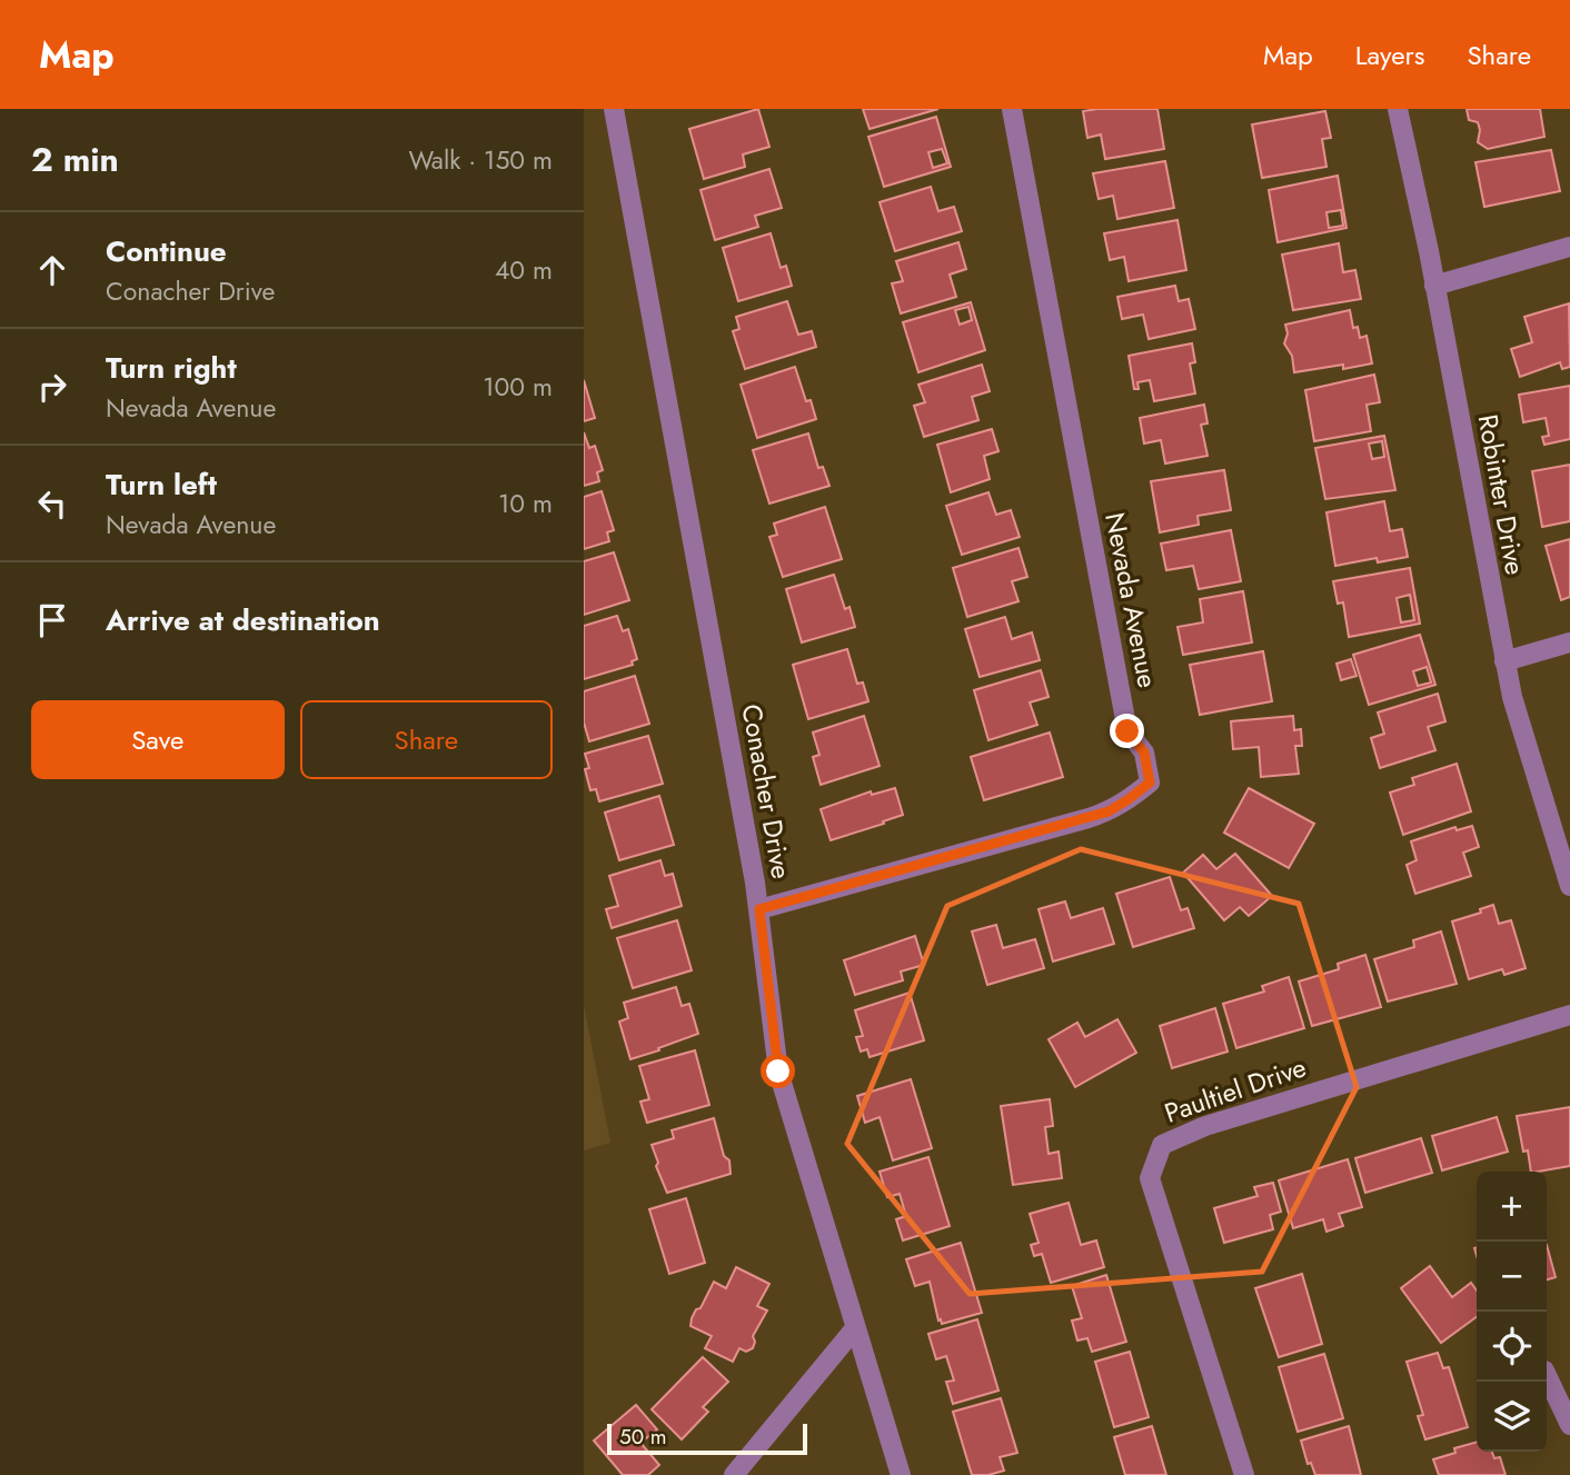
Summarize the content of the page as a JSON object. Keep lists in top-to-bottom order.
{
  "streets": {
    "street": [
      "Robinter Drive",
      "Nevada Avenue",
      "Conacher Drive",
      "Paultiel Drive"
    ]
  },
  "crossings": [
    ["Nevada Avenue", "Conacher Drive"]
  ],
  "scale_bar": "50 m",
  "page": {
    "header": "Map",
    "nav": ["Map", "Layers", "Share"],
    "heading": ["2 min", "Walk · 150 m"],
    "list": [
      ["Continue", "Conacher Drive", "40 m"],
      ["Turn right", "Nevada Avenue", "100 m"],
      ["Turn left", "Nevada Avenue", "10 m"],
      "Arrive at destination"
    ],
    "buttons": ["Save", "Share"],
    "map_buttons": ["+", "−"],
    "scale": "50 m"
  }
}
